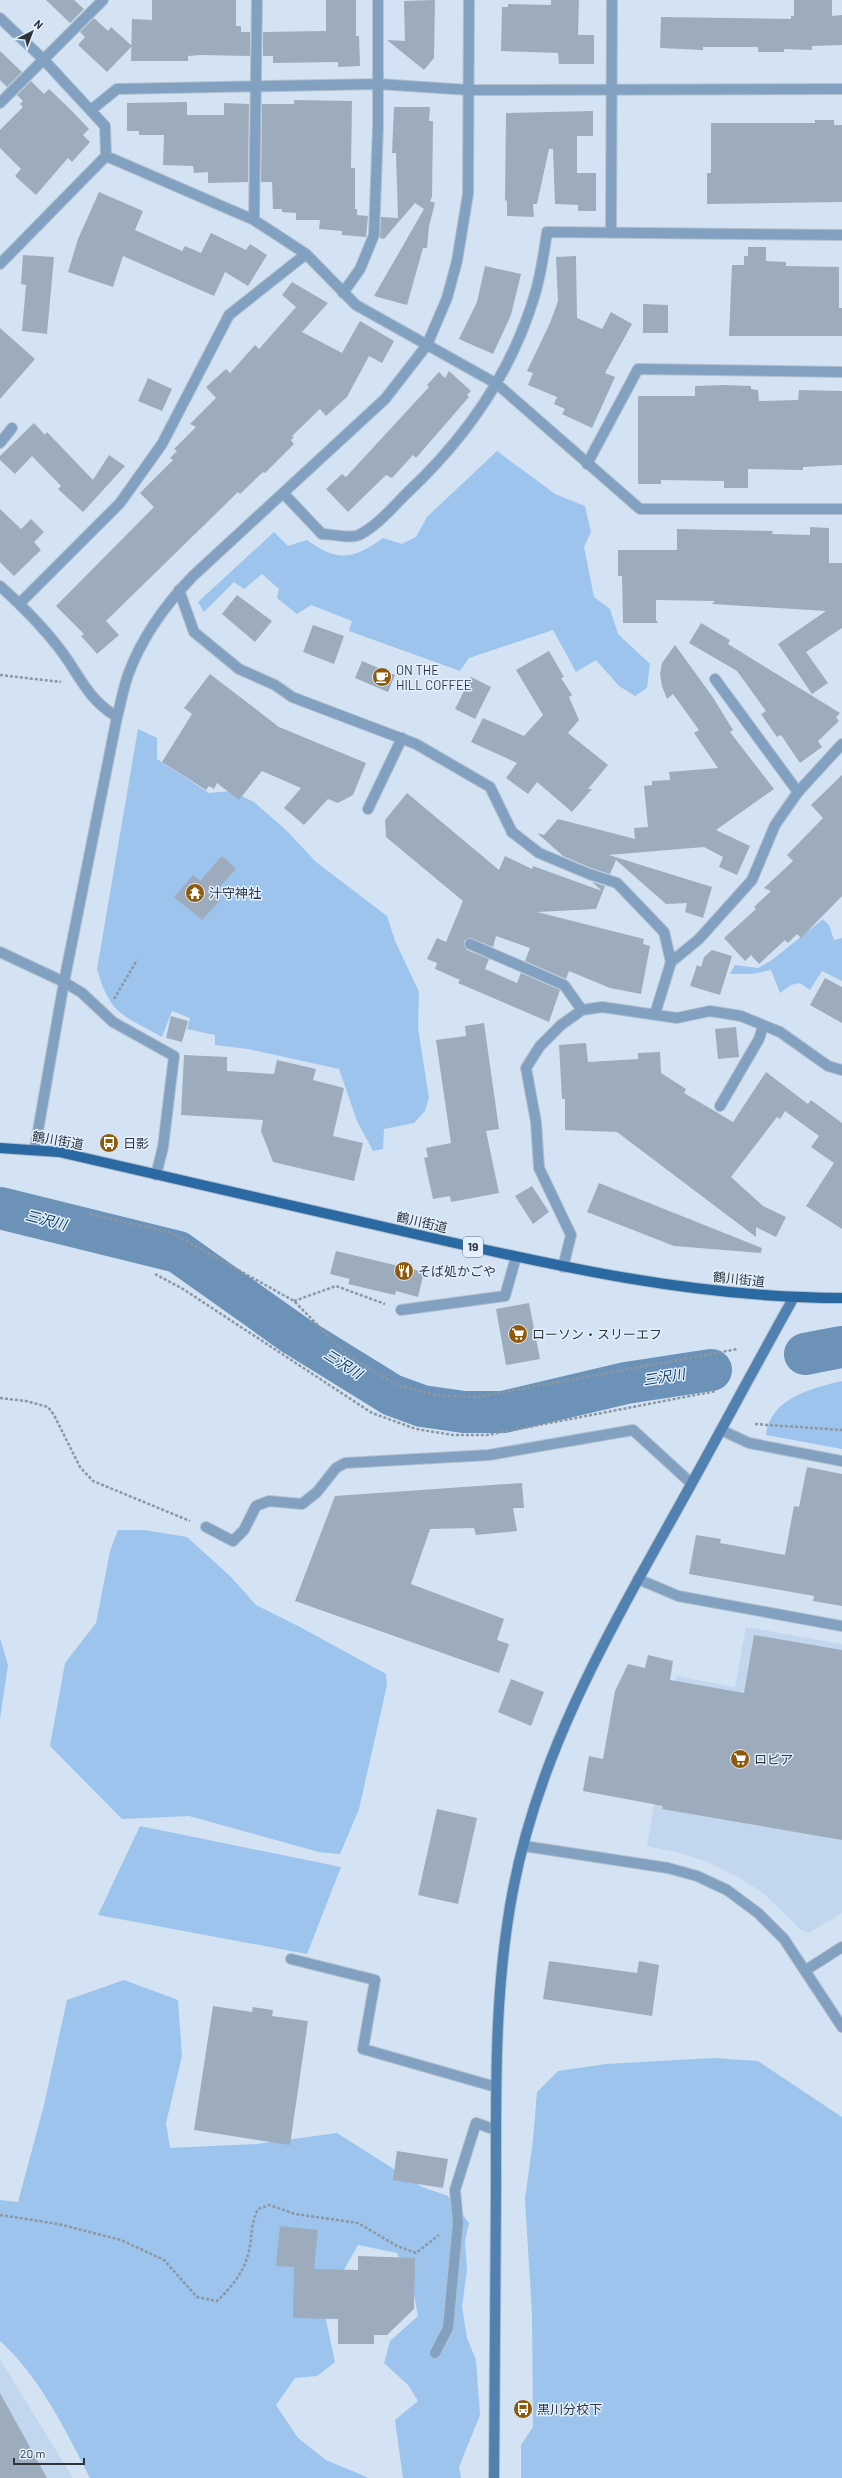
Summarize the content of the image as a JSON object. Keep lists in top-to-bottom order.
{
  "streets": {
    "main road": ["鶴川街道", "19"]
  },
  "water": ["三沢川"],
  "places": {
    "cafe": ["ON THE HILL COFFEE"],
    "temple": ["汁守神社"],
    "bus stop": ["日影", "黒川分校下"],
    "restaurant": ["そば処かごや"],
    "supermarket": ["ローソン・スリーエフ", "ロピア"]
  },
  "scale_bar": "20 m",
  "north": "top right"
}
